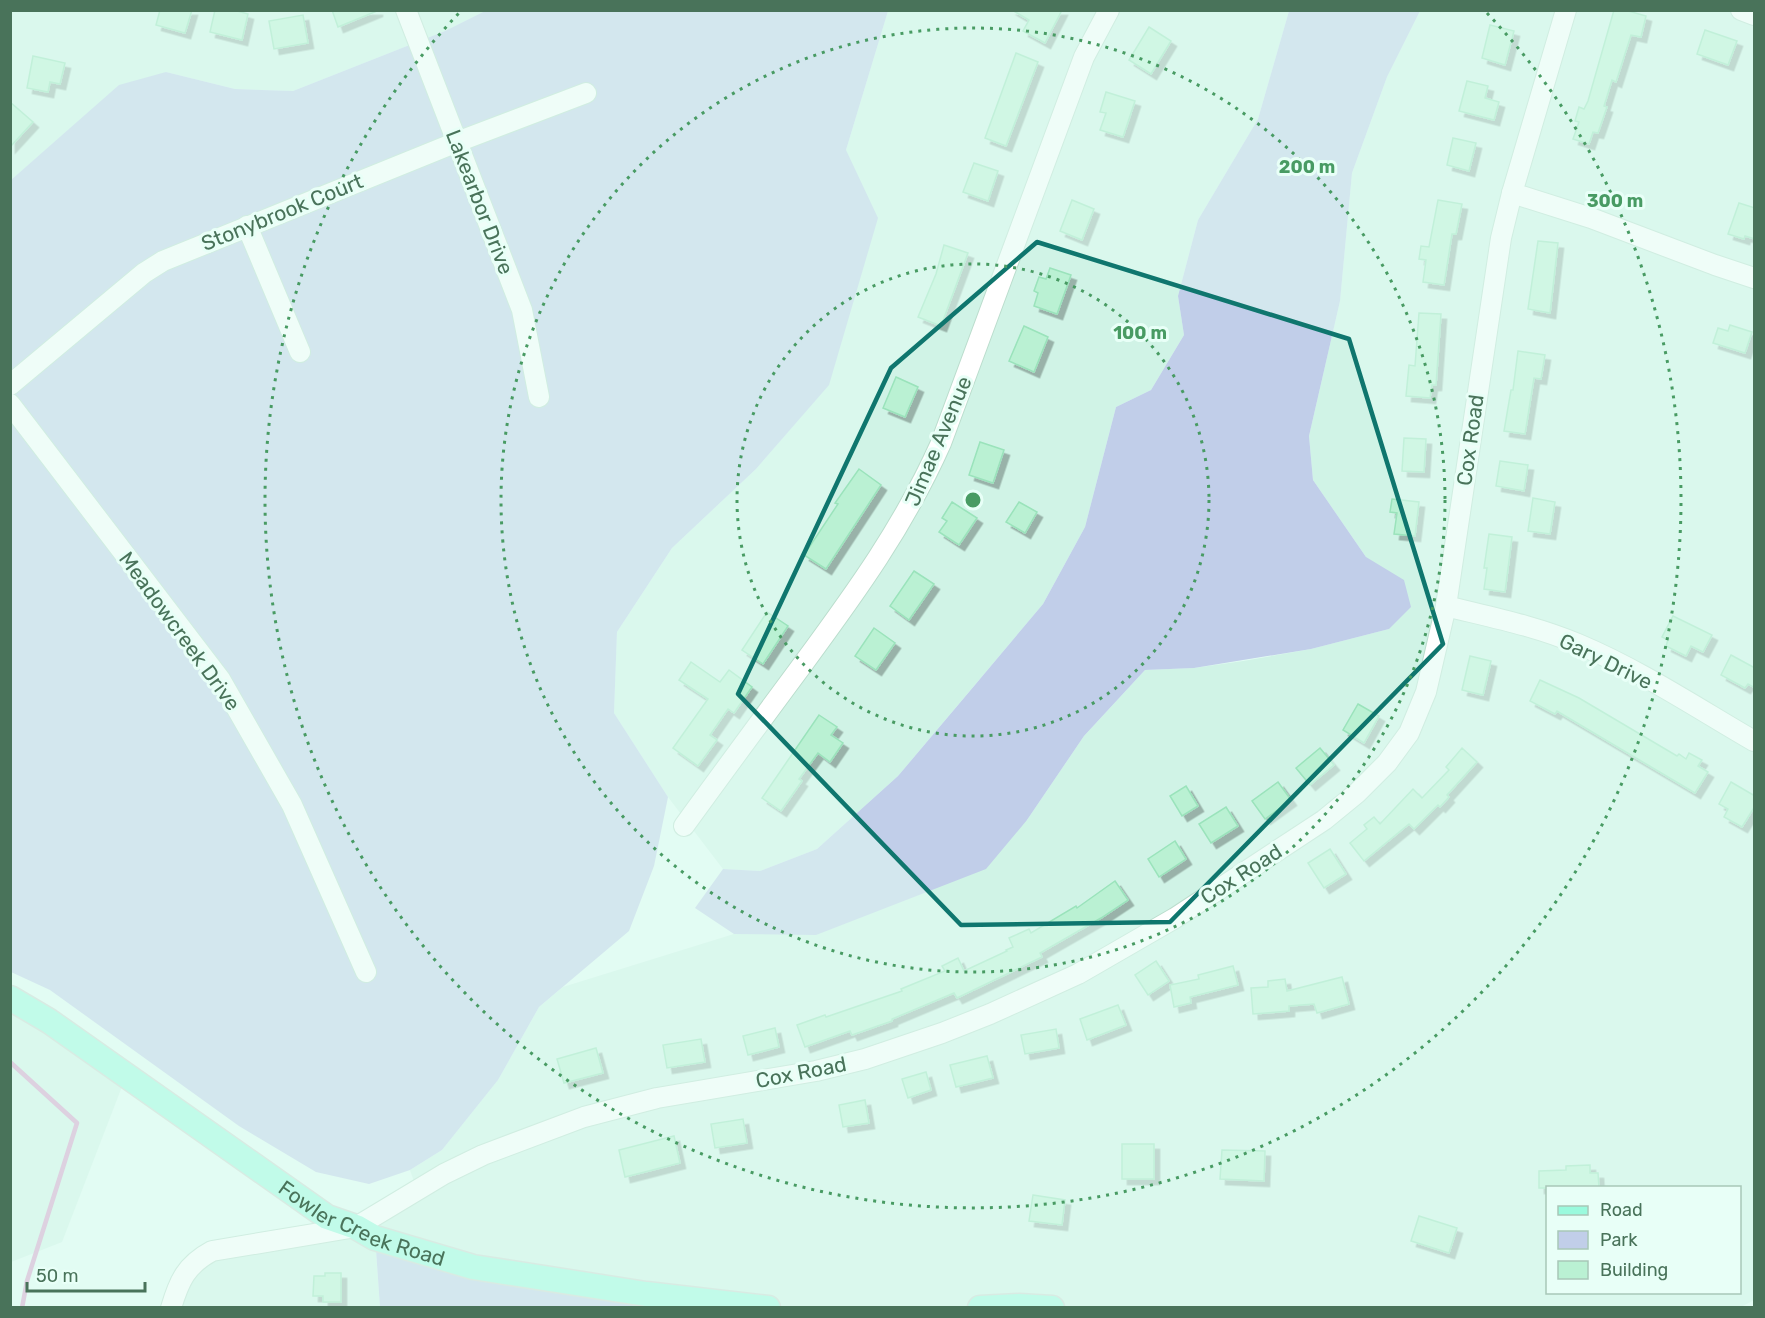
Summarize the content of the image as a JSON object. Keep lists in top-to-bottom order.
{
  "streets": {
    "main road": ["Fowler Creek Road"],
    "street": [
      "Lakearbor Drive",
      "Stonybrook Court",
      "Cox Road",
      "Jimae Avenue",
      "Meadowcreek Drive",
      "Gary Drive"
    ]
  },
  "crossings": [
    ["Lakearbor Drive", "Stonybrook Court"],
    ["Cox Road", "Gary Drive"],
    ["Cox Road", "Fowler Creek Road"]
  ],
  "legend": ["Road", "Park", "Building"],
  "scale_bar": "50 m",
  "rings": ["200 m", "300 m", "100 m"]
}
